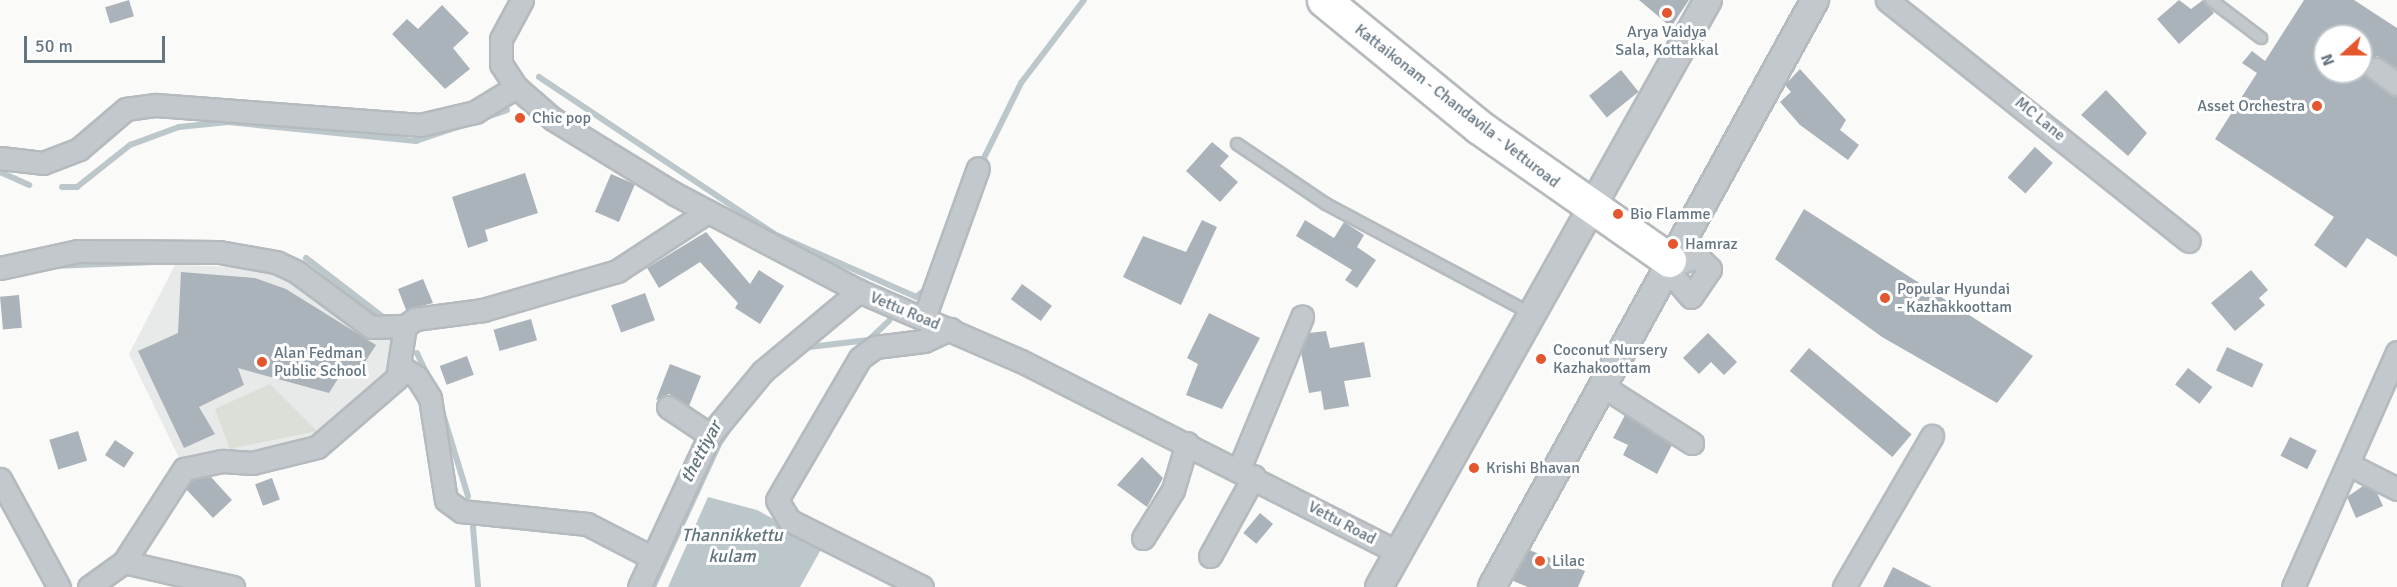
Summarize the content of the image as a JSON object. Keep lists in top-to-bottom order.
{
  "streets": {
    "main road": ["Kattaikonam - Chandavila - Vetturoad"],
    "street": ["MC Lane", "Vettu Road"]
  },
  "water": ["thettiyar", "Thannikkettu kulam"],
  "places": [
    "Arya Vaidya Sala, Kottakkal",
    "Asset Orchestra",
    "Chic pop",
    "Bio Flamme",
    "Hamraz",
    "Popular Hyundai - Kazhakkoottam",
    "Coconut Nursery Kazhakoottam",
    "Alan Fedman Public School",
    "Krishi Bhavan",
    "Lilac"
  ],
  "scale_bar": "50 m",
  "north": "left"
}
